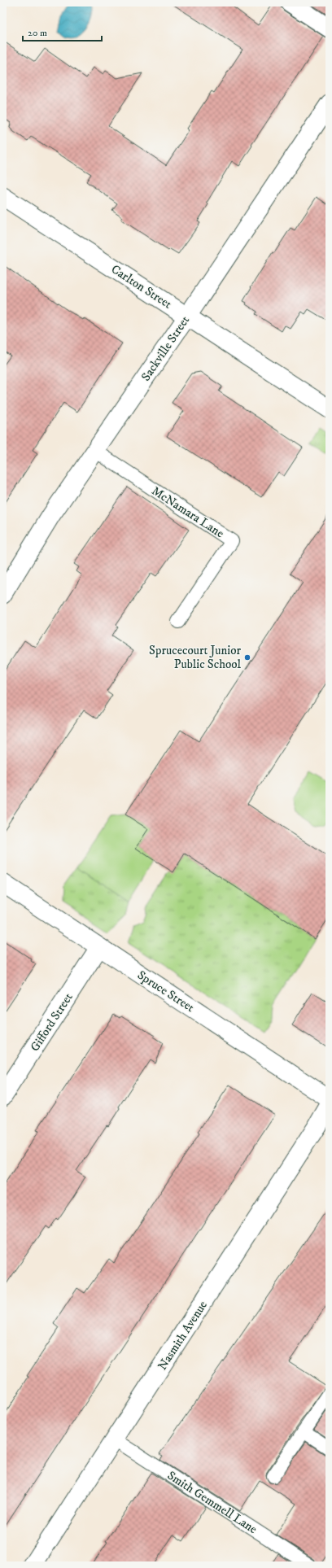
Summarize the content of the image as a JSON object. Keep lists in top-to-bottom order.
{
  "streets": {
    "street": [
      "Carlton Street",
      "Sackville Street",
      "Spruce Street",
      "Gifford Street",
      "Nasmith Avenue"
    ],
    "lane": ["McNamara Lane", "Smith Gemmell Lane"]
  },
  "crossings": [
    ["Carlton Street", "Sackville Street"],
    ["Sackville Street", "McNamara Lane"],
    ["Spruce Street", "Gifford Street"],
    ["Nasmith Avenue", "Smith Gemmell Lane"]
  ],
  "places": ["Sprucecourt Junior Public School"],
  "scale_bar": "20 m"
}
